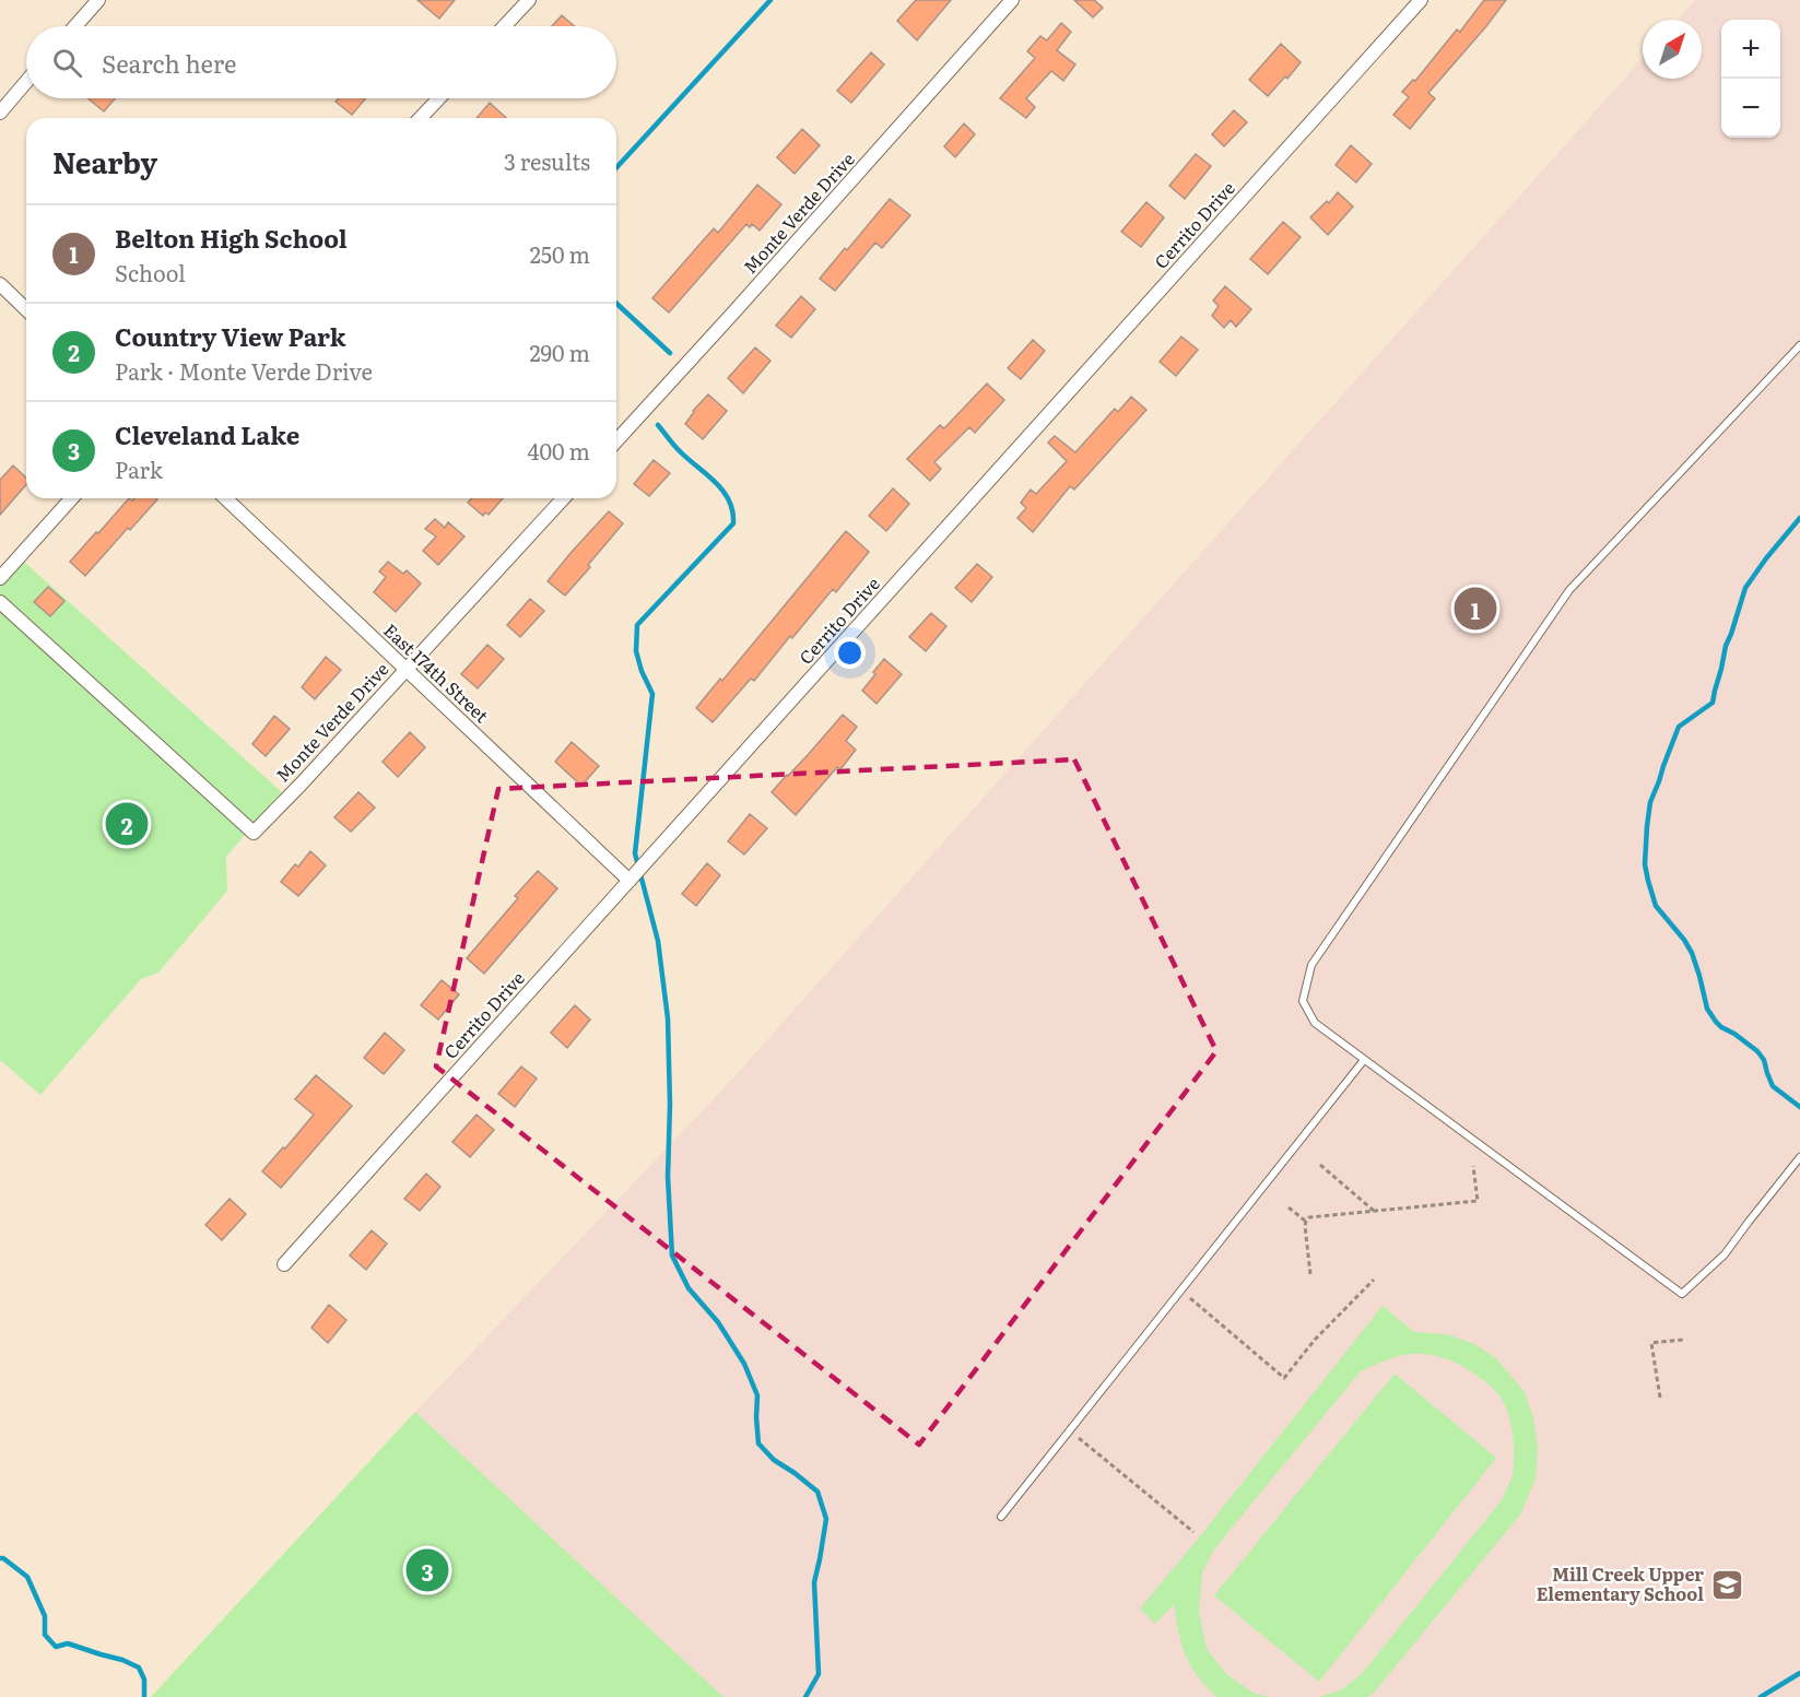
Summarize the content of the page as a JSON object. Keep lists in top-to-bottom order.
{
  "streets": {
    "street": ["Monte Verde Drive", "Cerrito Drive", "East 174th Street"]
  },
  "crossings": [
    ["Monte Verde Drive", "East 174th Street"],
    ["Cerrito Drive", "East 174th Street"]
  ],
  "places": {
    "school or university": ["Mill Creek Upper Elementary School"]
  },
  "north": "top right",
  "page": {
    "map_buttons": ["+", "−"],
    "search": "Search here",
    "heading": ["Nearby", "3 results"],
    "list": [
      {
        "mark": "1",
        "name": "Belton High School",
        "note": "School",
        "value": "250 m"
      },
      {
        "mark": "2",
        "name": "Country View Park",
        "note": "Park · Monte Verde Drive",
        "value": "290 m"
      },
      {
        "mark": "3",
        "name": "Cleveland Lake",
        "note": "Park",
        "value": "400 m"
      }
    ],
    "pins": ["1", "2", "3"]
  }
}
